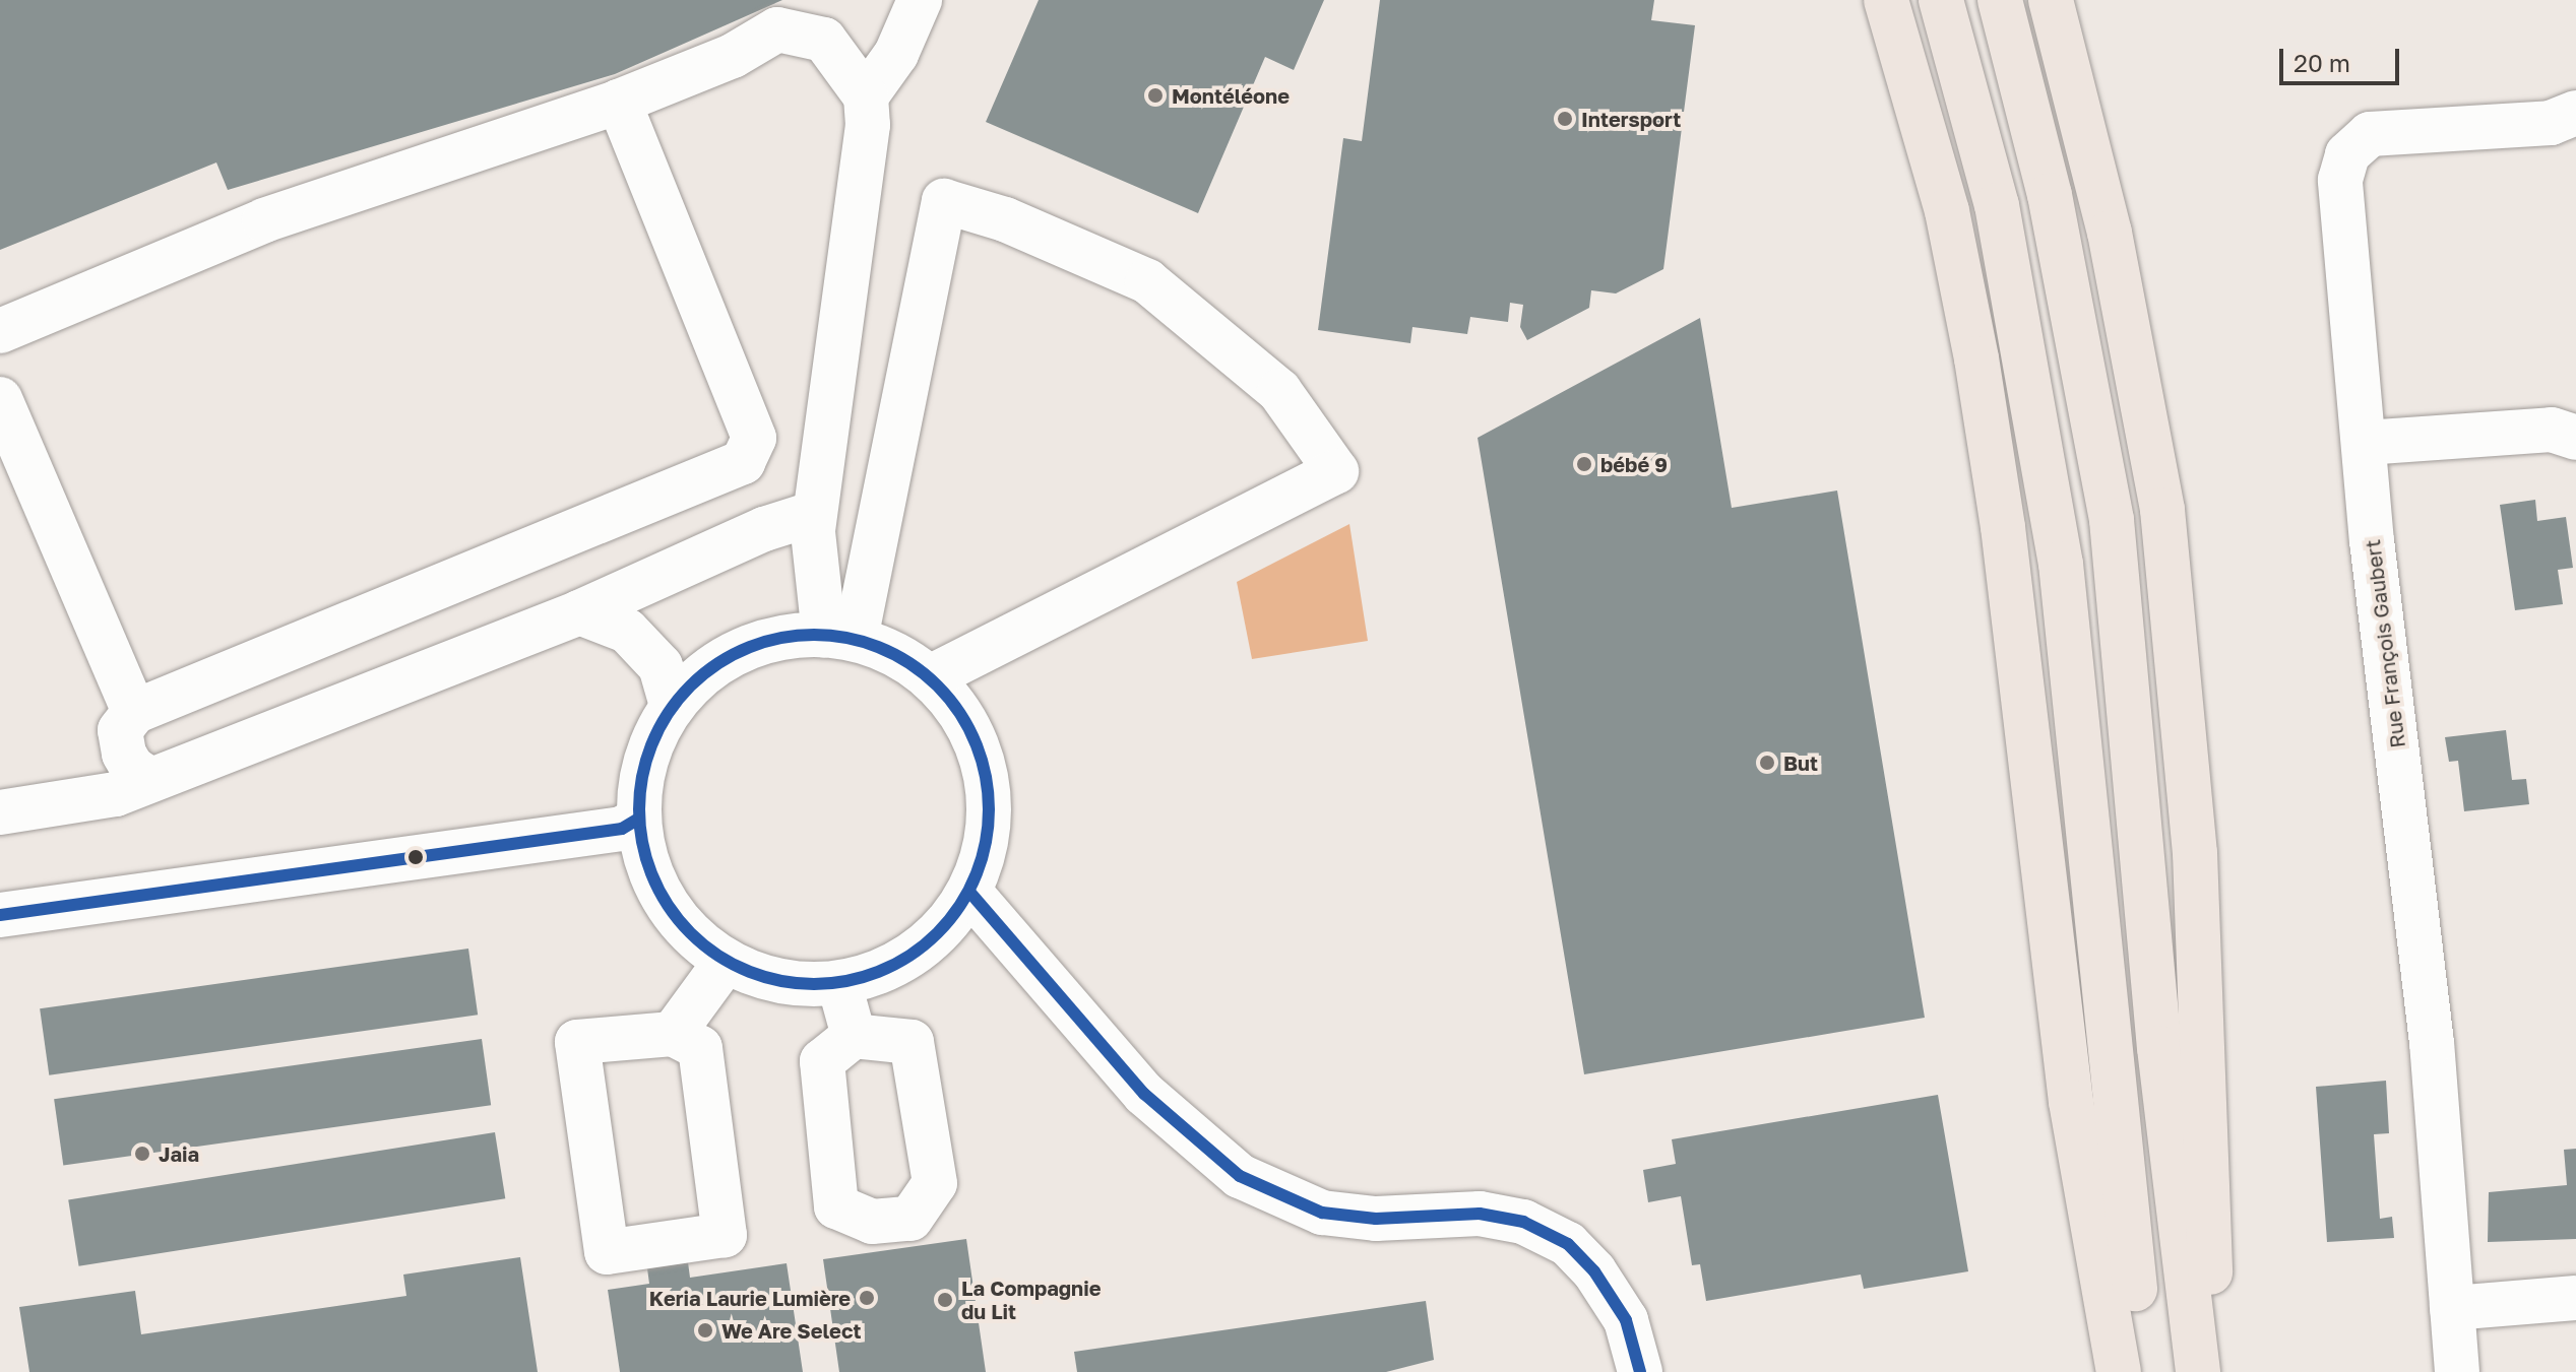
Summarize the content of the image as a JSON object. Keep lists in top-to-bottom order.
{
  "streets": {
    "street": ["Rue François Gaubert"]
  },
  "places": [
    "Montéléone",
    "Intersport",
    "bébé 9",
    "But",
    "Jaia",
    "Keria Laurie Lumière",
    "La Compagnie du Lit",
    "We Are Select"
  ],
  "scale_bar": "20 m"
}
